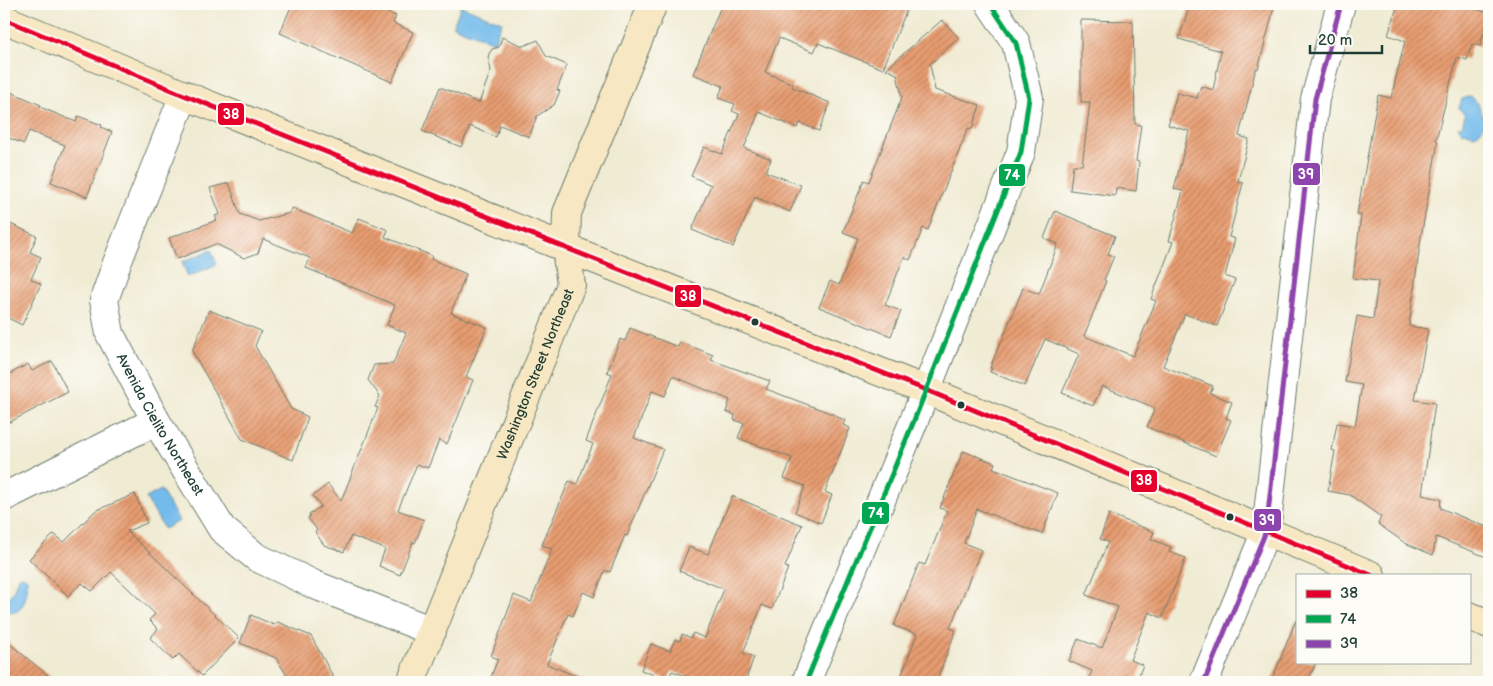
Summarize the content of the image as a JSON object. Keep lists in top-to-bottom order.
{
  "streets": {
    "street": ["Washington Street Northeast", "Avenida Cielito Northeast"]
  },
  "crossings": [
    ["Washington Street Northeast", "Avenida Cielito Northeast"]
  ],
  "lines": ["transit line 74", "transit line 39", "transit line 38"],
  "legend": ["38", "74", "39"],
  "scale_bar": "20 m"
}
